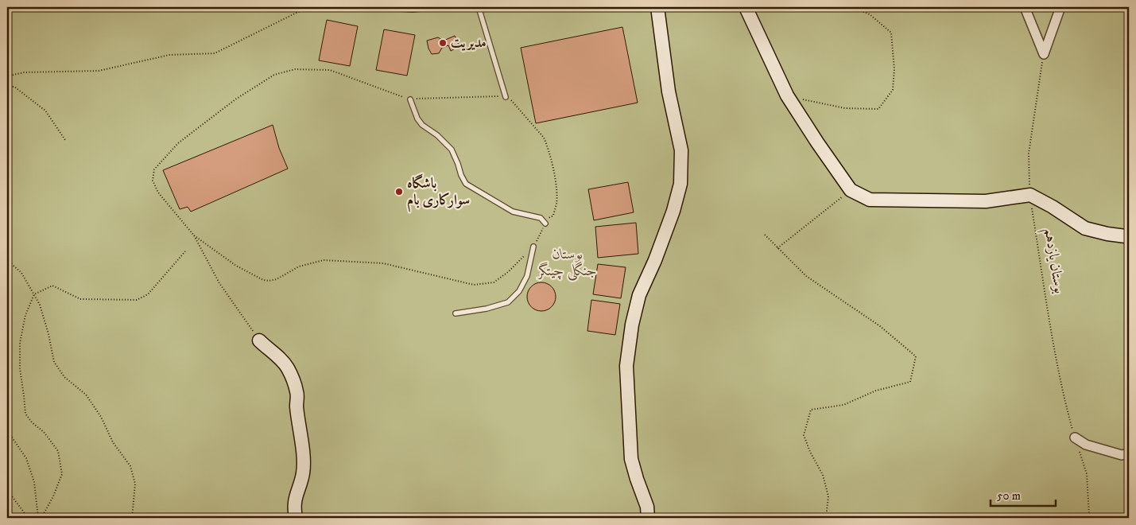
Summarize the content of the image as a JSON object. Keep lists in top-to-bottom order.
{
  "streets": {
    "path": ["بوستان یازدهم"]
  },
  "parks": ["بوستان جنگلی چیتگر"],
  "places": ["مدیریت", "باشگاه سوارکاری بام"],
  "scale_bar": "50 m"
}
